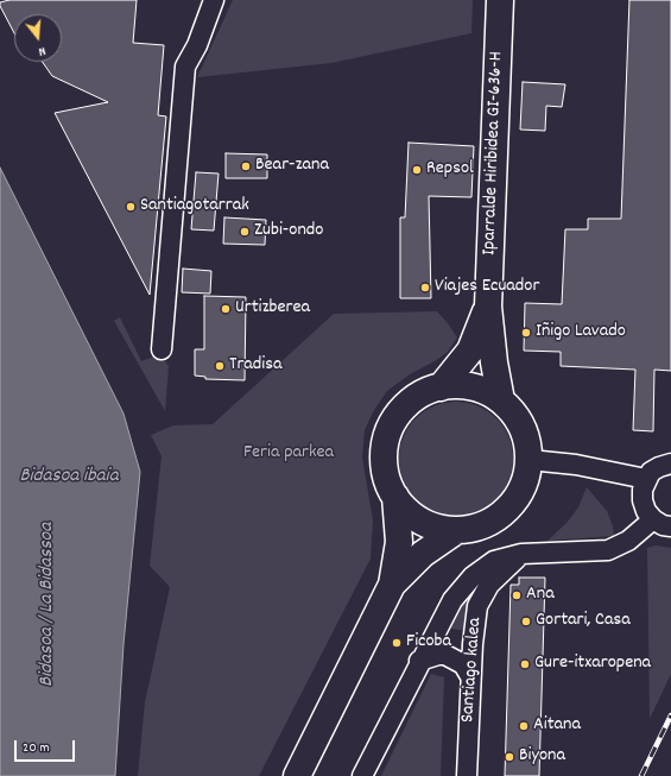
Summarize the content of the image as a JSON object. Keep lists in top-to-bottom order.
{
  "streets": {
    "main road": ["Iparralde Hiribidea GI-636-H"],
    "street": ["Santiago kalea"]
  },
  "water": ["Bidasoa ibaia", "Bidasoa / La Bidassoa"],
  "parks": ["Feria parkea"],
  "places": [
    "Bear-zana",
    "Repsol",
    "Santiagotarrak",
    "Zubi-ondo",
    "Viajes Ecuador",
    "Urtizberea",
    "Iñigo Lavado",
    "Tradisa",
    "Ana",
    "Gortari, Casa",
    "Ficoba",
    "Gure-itxaropena",
    "Aitana",
    "Biyona"
  ],
  "scale_bar": "20 m",
  "north": "bottom"
}
